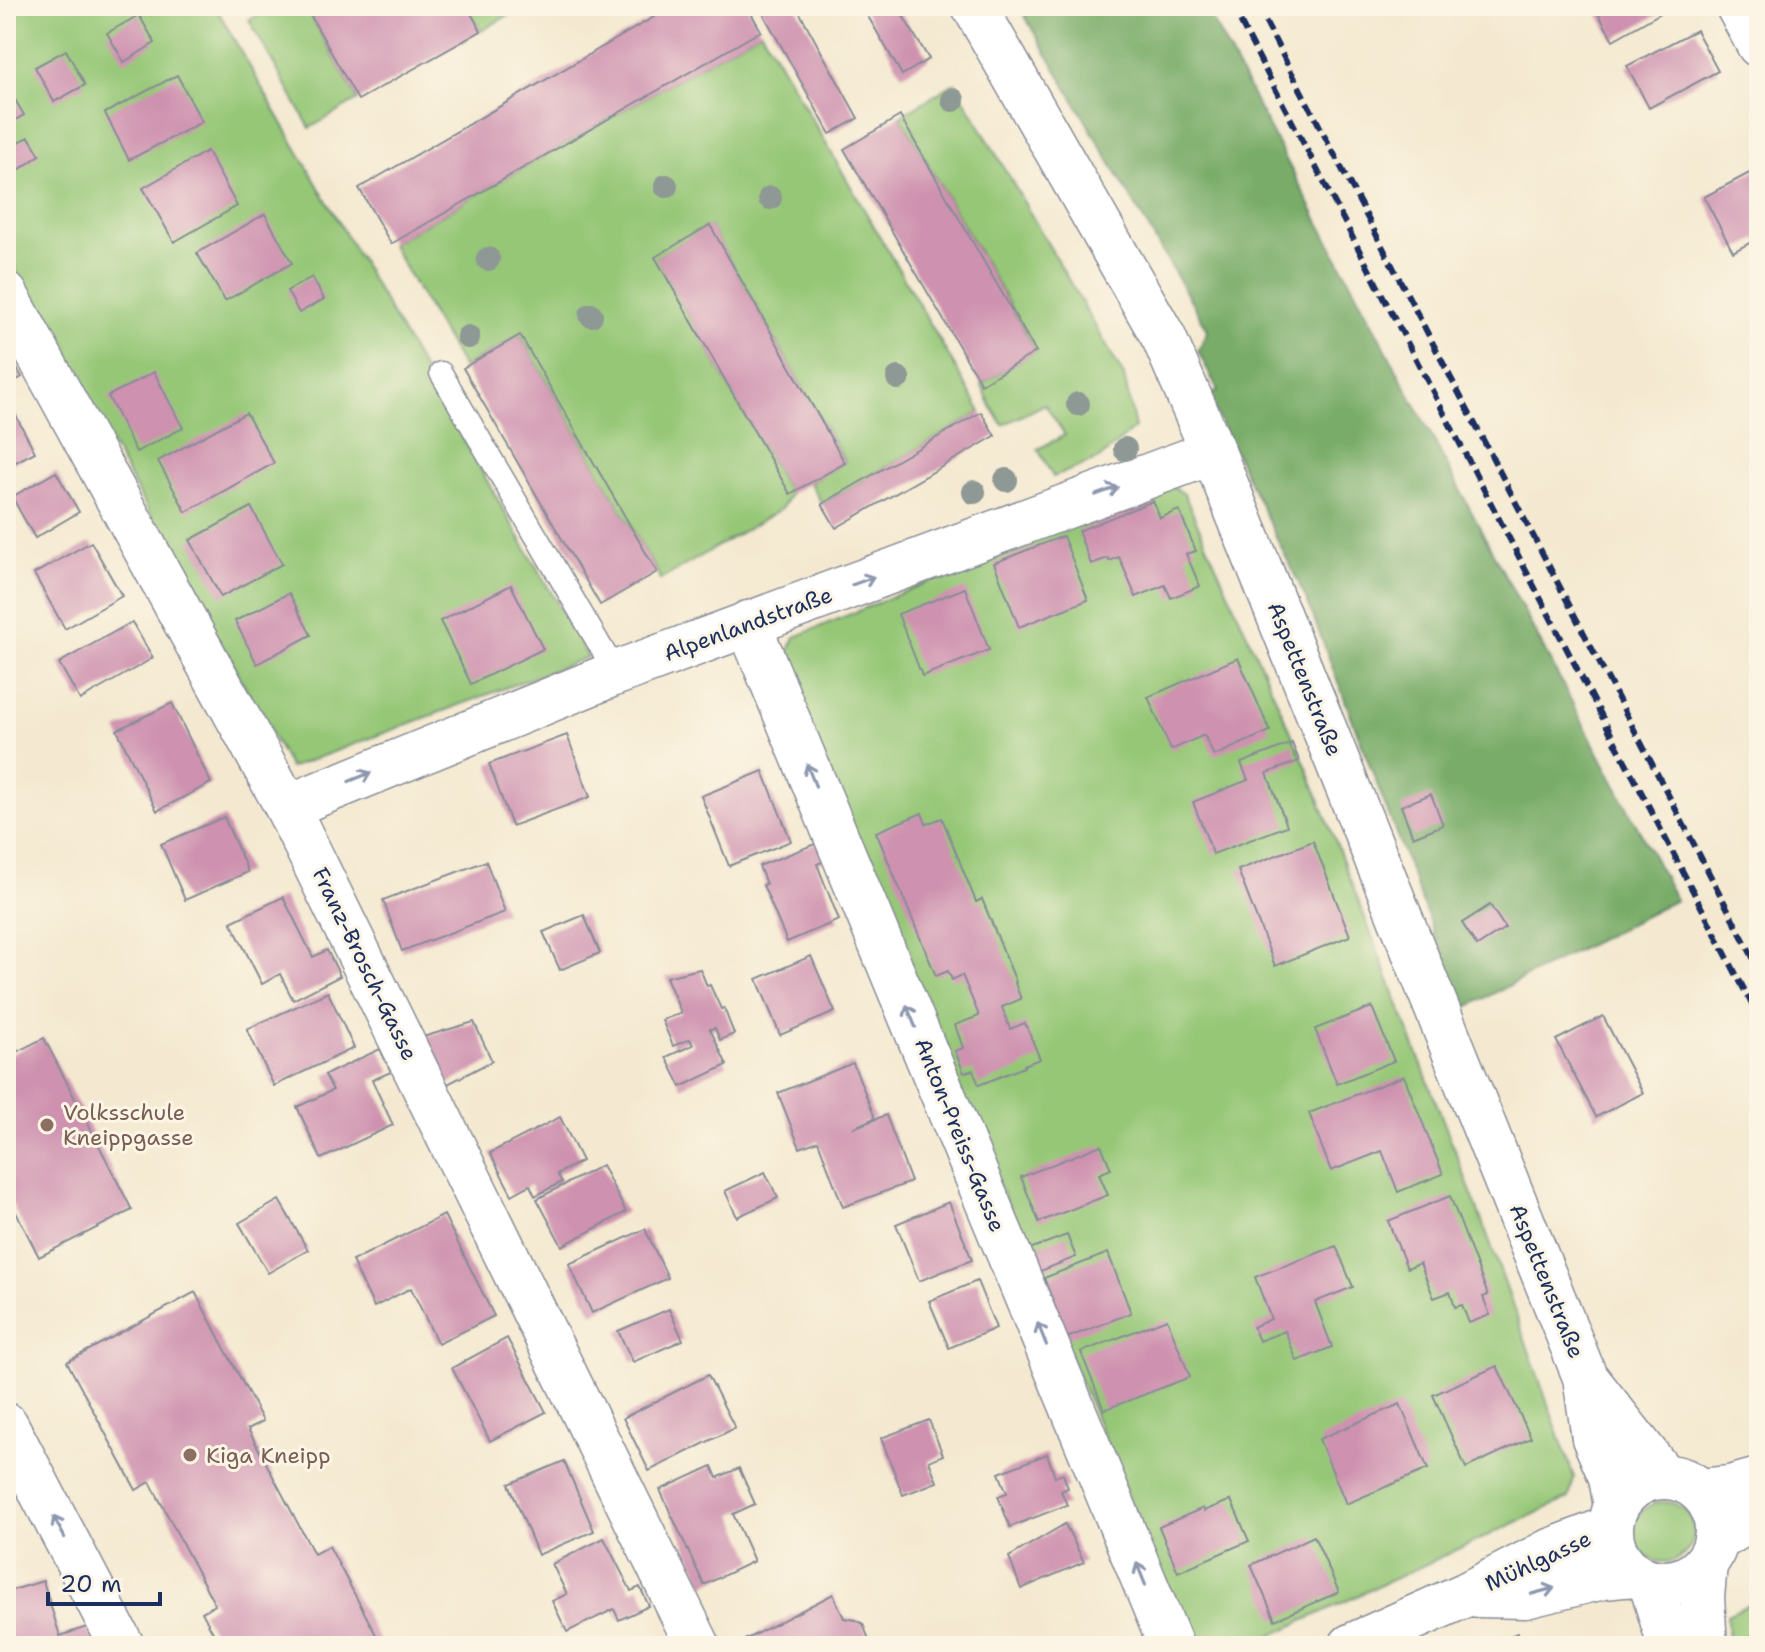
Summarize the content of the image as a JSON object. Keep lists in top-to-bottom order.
{
  "streets": {
    "street": [
      "Alpenlandstraße",
      "Aspettenstraße",
      "Franz-Brosch-Gasse",
      "Anton-Preiss-Gasse",
      "Mühlgasse"
    ]
  },
  "crossings": [
    ["Alpenlandstraße", "Aspettenstraße"],
    ["Alpenlandstraße", "Franz-Brosch-Gasse"],
    ["Alpenlandstraße", "Anton-Preiss-Gasse"],
    ["Aspettenstraße", "Mühlgasse"]
  ],
  "one_way": ["Alpenlandstraße", "Anton-Preiss-Gasse"],
  "places": ["Volksschule Kneippgasse", "Kiga Kneipp"],
  "scale_bar": "20 m"
}
